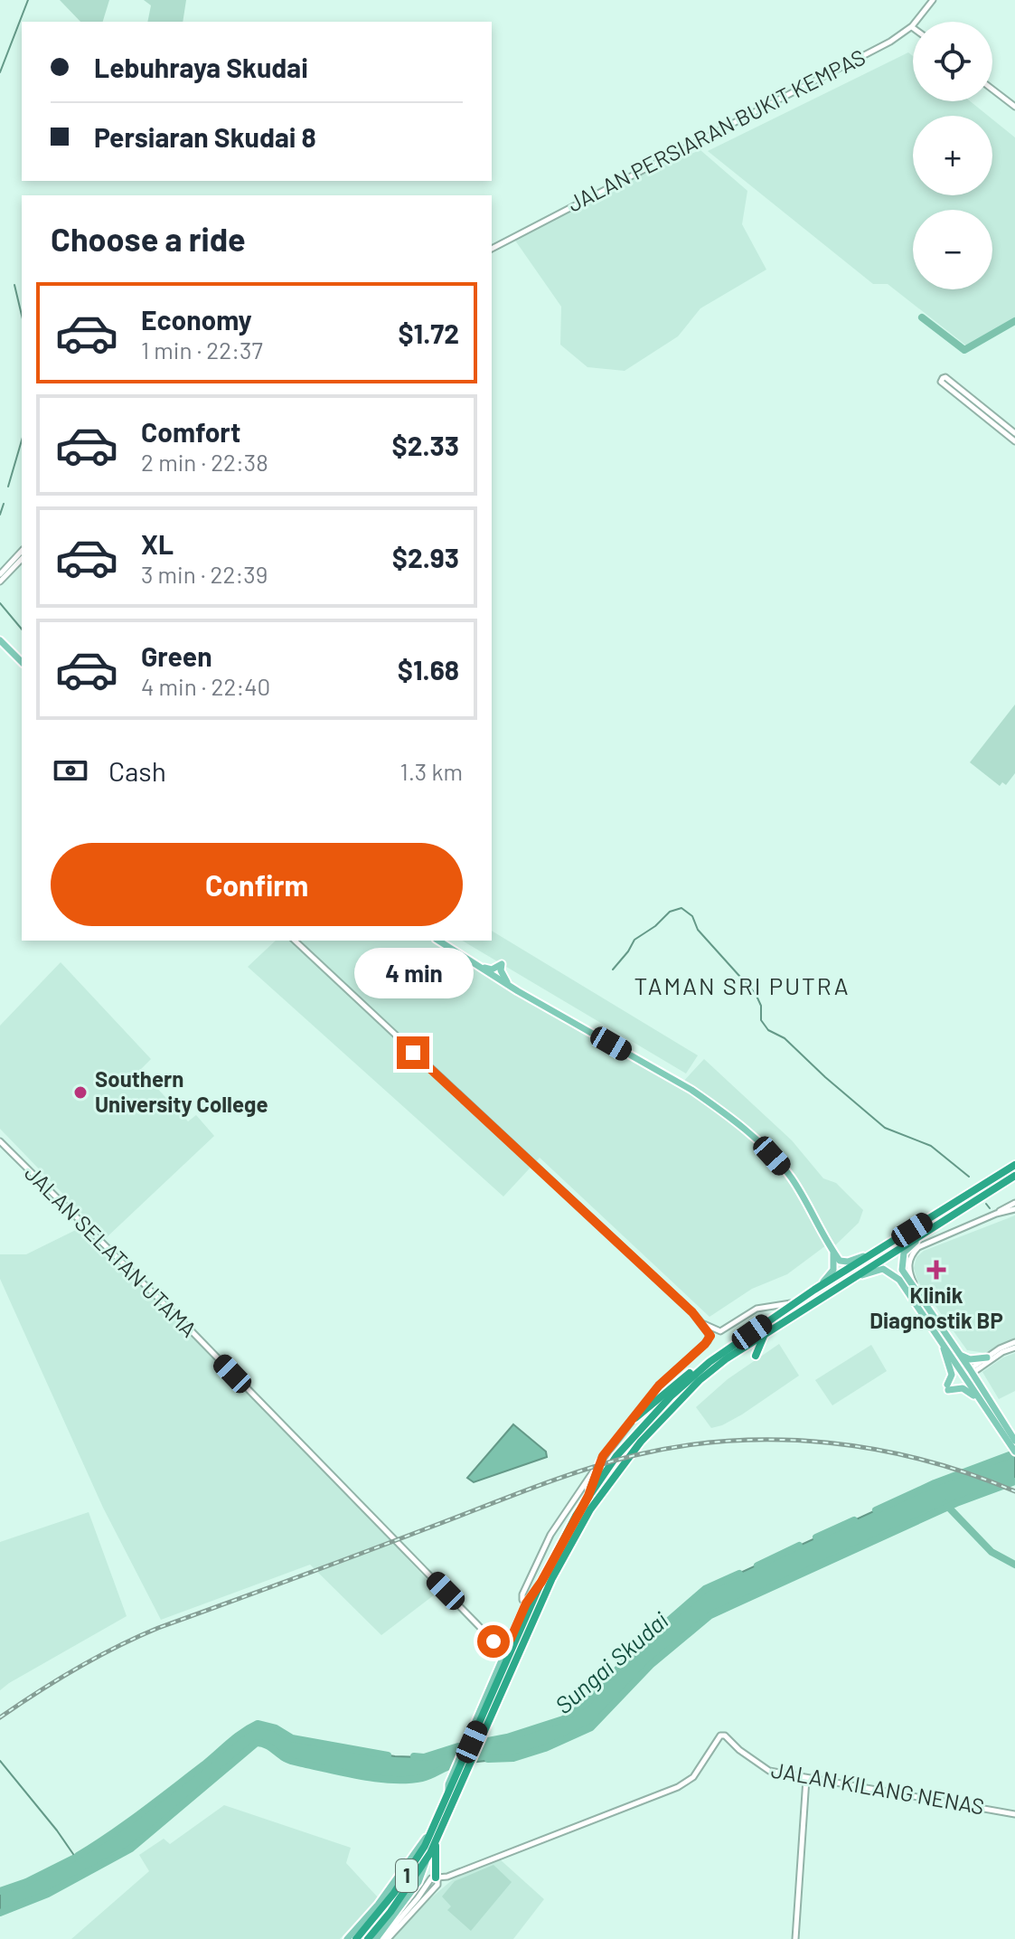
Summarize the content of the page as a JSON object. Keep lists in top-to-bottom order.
{
  "streets": {
    "highway": ["1"],
    "street": ["JALAN PERSIARAN BUKIT KEMPAS", "JALAN SELATAN UTAMA", "JALAN KILANG NENAS"]
  },
  "districts": ["TAMAN SRI PUTRA"],
  "water": ["Sungai Skudai"],
  "places": {
    "other": ["Southern University College"],
    "health": ["Klinik Diagnostik BP"]
  },
  "page": {
    "map_buttons": ["+", "−"],
    "banner": ["Lebuhraya Skudai", "Persiaran Skudai 8"],
    "heading": "Choose a ride",
    "list": [
      {
        "name": "Economy",
        "note": "1 min · 22:37",
        "value": "$1.72"
      },
      {
        "name": "Comfort",
        "note": "2 min · 22:38",
        "value": "$2.33"
      },
      {
        "name": "XL",
        "note": "3 min · 22:39",
        "value": "$2.93"
      },
      {
        "name": "Green",
        "note": "4 min · 22:40",
        "value": "$1.68"
      }
    ],
    "pay": ["Cash", "1.3 km"],
    "buttons": "Confirm",
    "bubble": "4 min"
  }
}
